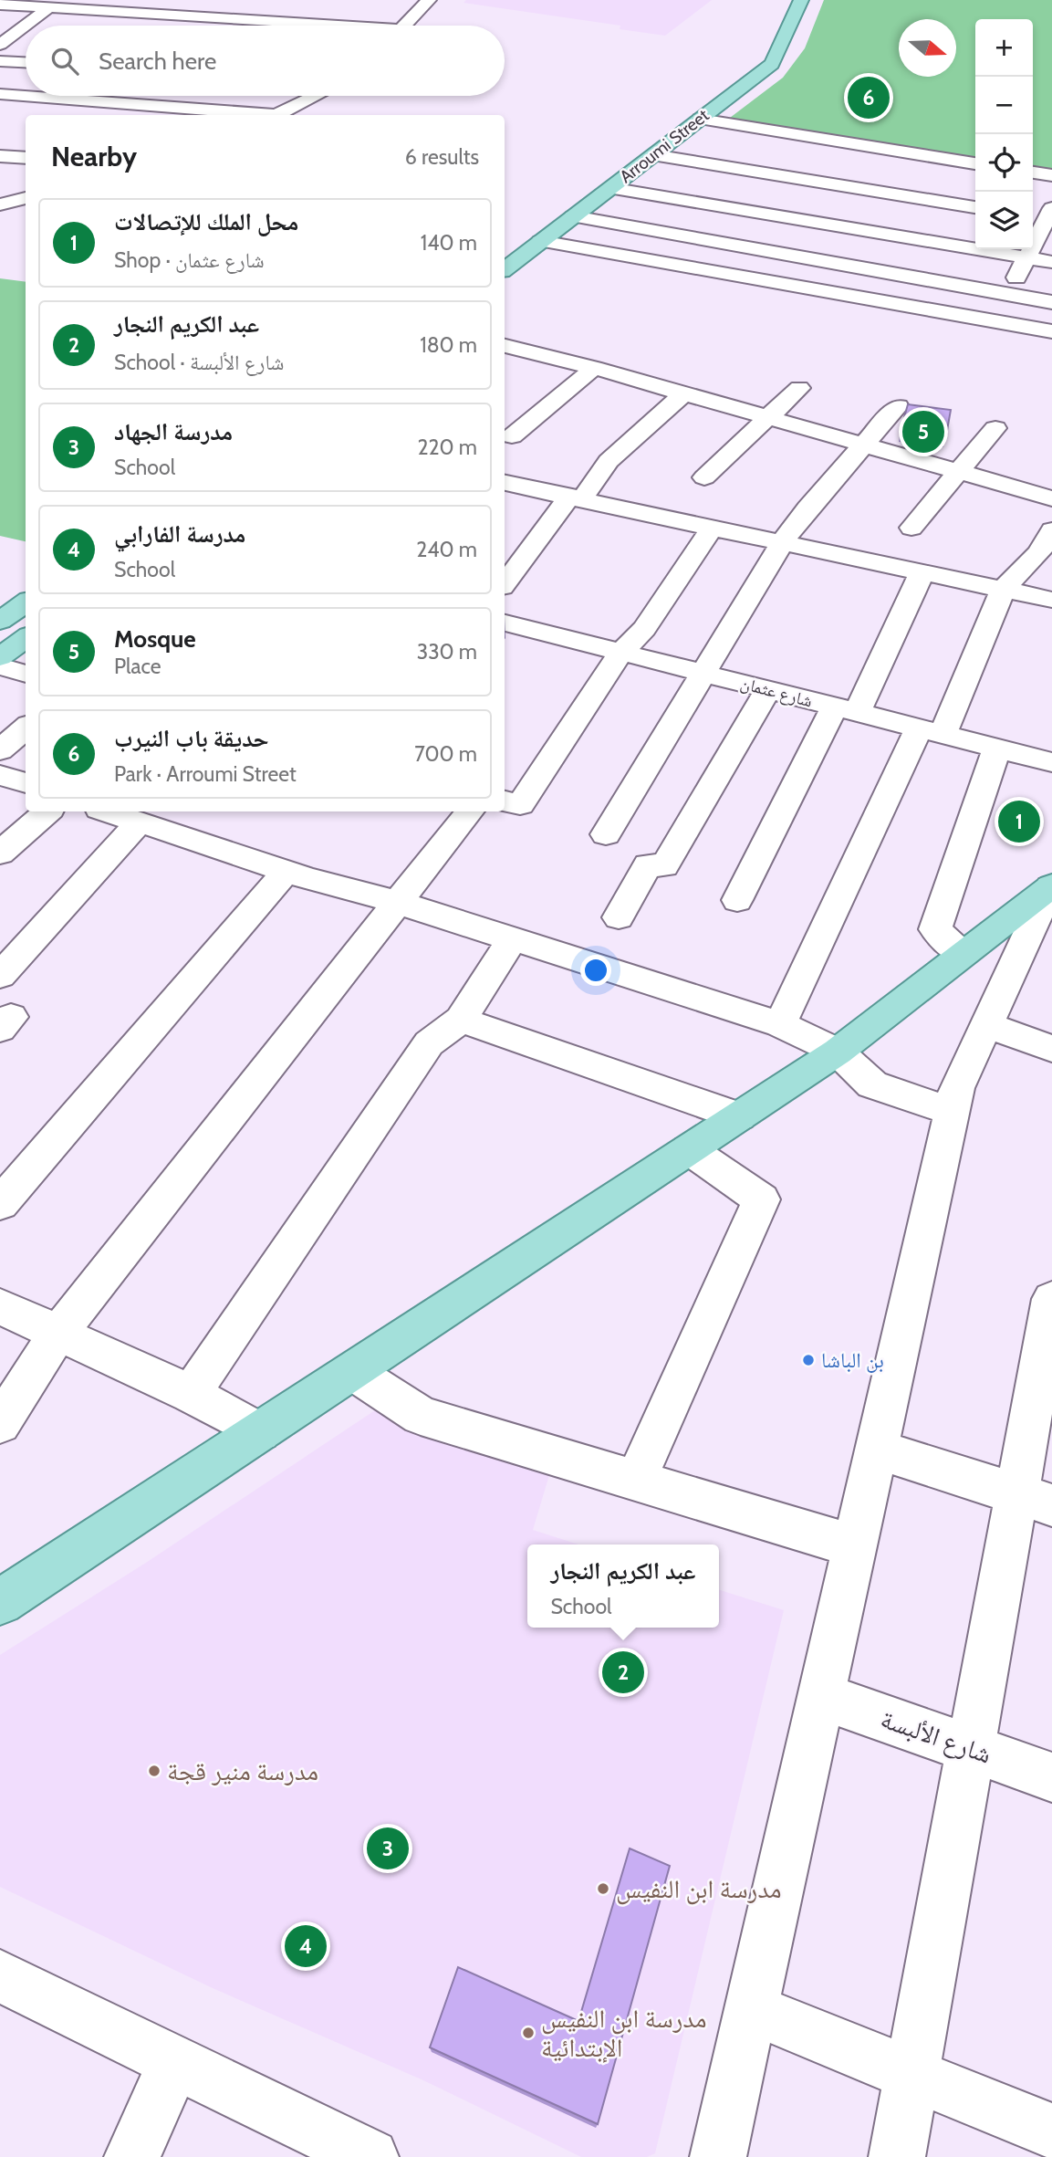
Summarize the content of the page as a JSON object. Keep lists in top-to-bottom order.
{
  "streets": {
    "main road": ["Arroumi Street"],
    "street": ["شارع عثمان", "شارع الألبسة"]
  },
  "places": [
    "بن الباشا",
    "مدرسة منير قجة",
    "مدرسة ابن النفيس",
    "مدرسة ابن النفيس الإبتدائية"
  ],
  "north": "right",
  "page": {
    "map_buttons": ["+", "−"],
    "search": "Search here",
    "pins": [
      "6",
      "5",
      "1",
      "2",
      "3",
      "4"
    ],
    "heading": ["Nearby", "6 results"],
    "list": [
      {
        "mark": "1",
        "name": "محل الملك للإتصالات",
        "note": "Shop · شارع عثمان",
        "value": "140 m"
      },
      {
        "mark": "2",
        "name": "عبد الكريم النجار",
        "note": "School · شارع الألبسة",
        "value": "180 m"
      },
      {
        "mark": "3",
        "name": "مدرسة الجهاد",
        "note": "School",
        "value": "220 m"
      },
      {
        "mark": "4",
        "name": "مدرسة الفارابي",
        "note": "School",
        "value": "240 m"
      },
      {
        "mark": "5",
        "name": "Mosque",
        "note": "Place",
        "value": "330 m"
      },
      {
        "mark": "6",
        "name": "حديقة باب النيرب",
        "note": "Park · Arroumi Street",
        "value": "700 m"
      }
    ],
    "popup": ["عبد الكريم النجار", "School"]
  }
}
